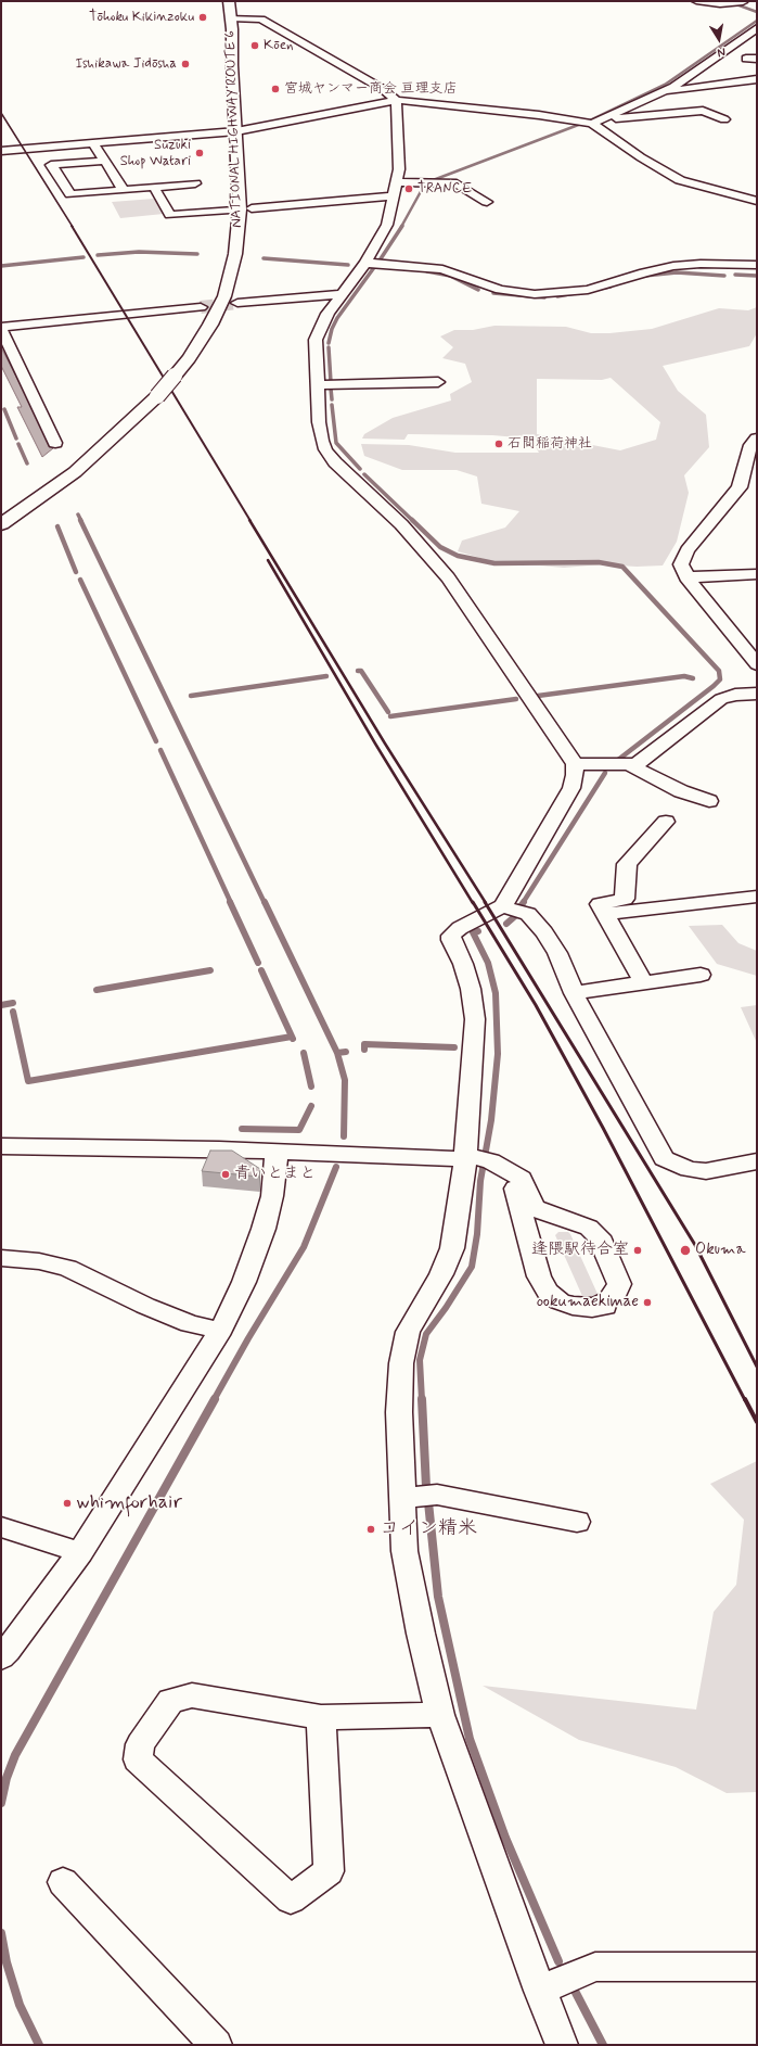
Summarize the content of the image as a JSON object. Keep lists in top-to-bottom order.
{
  "streets": {
    "highway": ["NATIONAL HIGHWAY ROUTE 6"]
  },
  "places": [
    "Tōhoku Kikinzoku",
    "Kōen",
    "Ishikawa Jidōsha",
    "宮城ヤンマー商会 亘理支店",
    "Suzuki Shop Watari",
    "TRANCE",
    "石間稲荷神社",
    "青いとまと",
    "逢隈駅待合室",
    "Okuma",
    "ookumaekimae",
    "whimforhair",
    "コイン精米"
  ],
  "north": "bottom"
}
